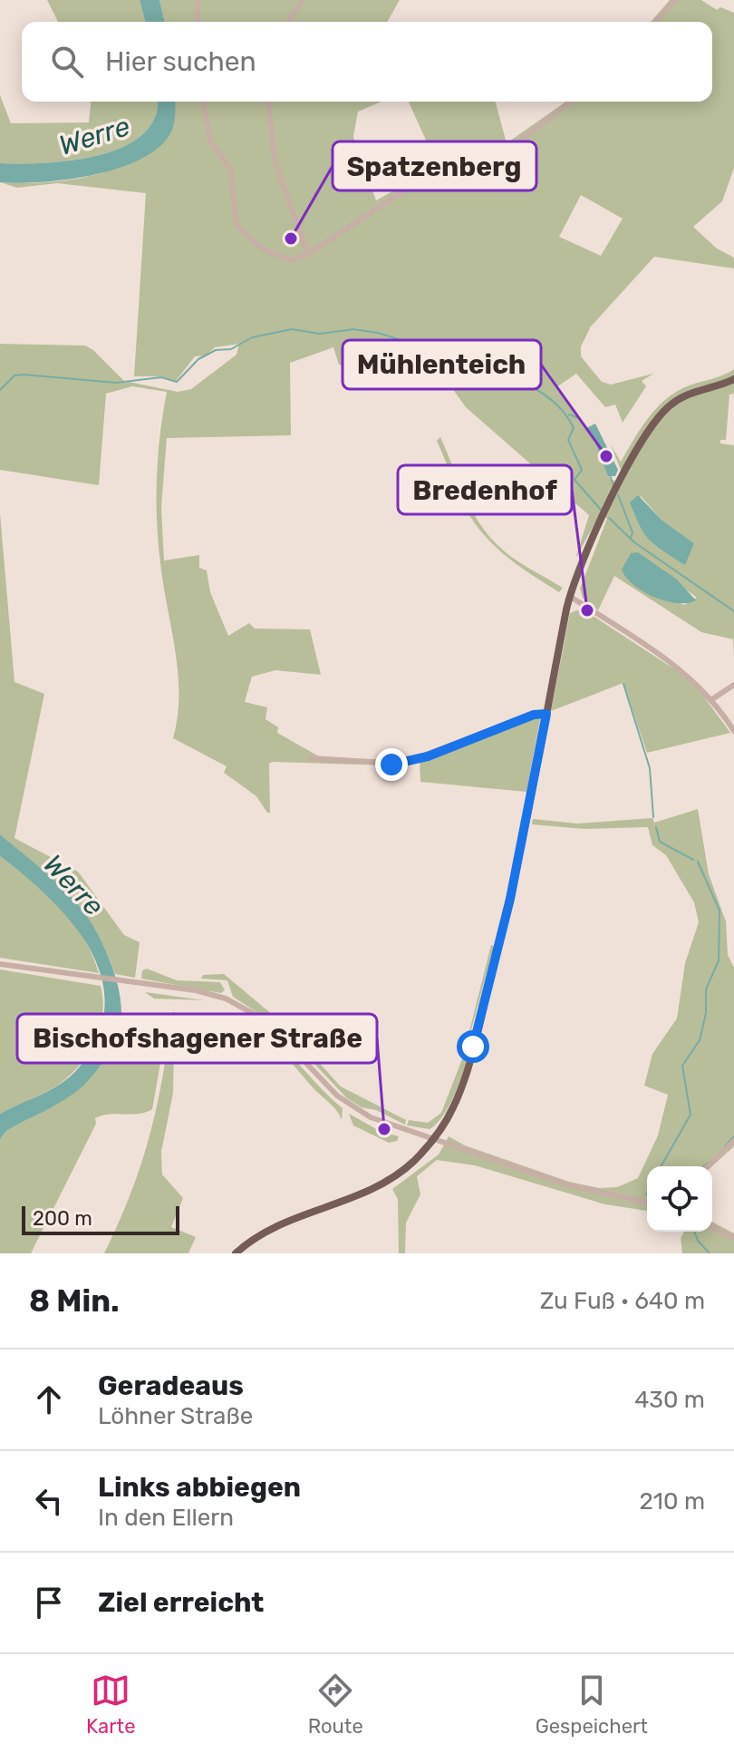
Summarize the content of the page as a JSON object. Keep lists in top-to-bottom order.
{
  "water": ["Werre"],
  "places": [
    "Spatzenberg",
    "Mühlenteich",
    "Bredenhof",
    "Bischofshagener Straße"
  ],
  "scale_bar": "200 m",
  "page": {
    "search": "Hier suchen",
    "scale": "200 m",
    "heading": ["8 Min.", "Zu Fuß · 640 m"],
    "list": [
      ["Geradeaus", "Löhner Straße", "430 m"],
      ["Links abbiegen", "In den Ellern", "210 m"],
      "Ziel erreicht"
    ],
    "nav": ["Karte", "Route", "Gespeichert"]
  }
}
